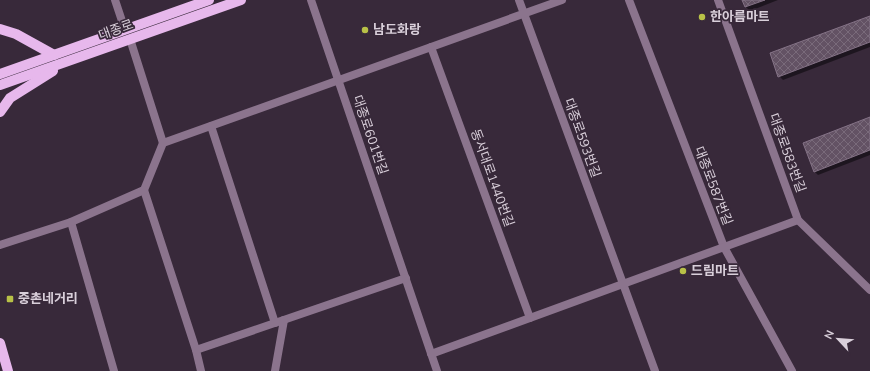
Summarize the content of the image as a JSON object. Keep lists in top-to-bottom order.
{
  "streets": {
    "main road": ["대종로"],
    "street": [
      "대종로601번길",
      "대종로593번길",
      "대종로583번길",
      "동서대로1440번길",
      "대종로587번길"
    ]
  },
  "places": {
    "other": ["한아름마트", "남도화랑", "드림마트"],
    "transit": ["중촌네거리"]
  },
  "north": "top left"
}
